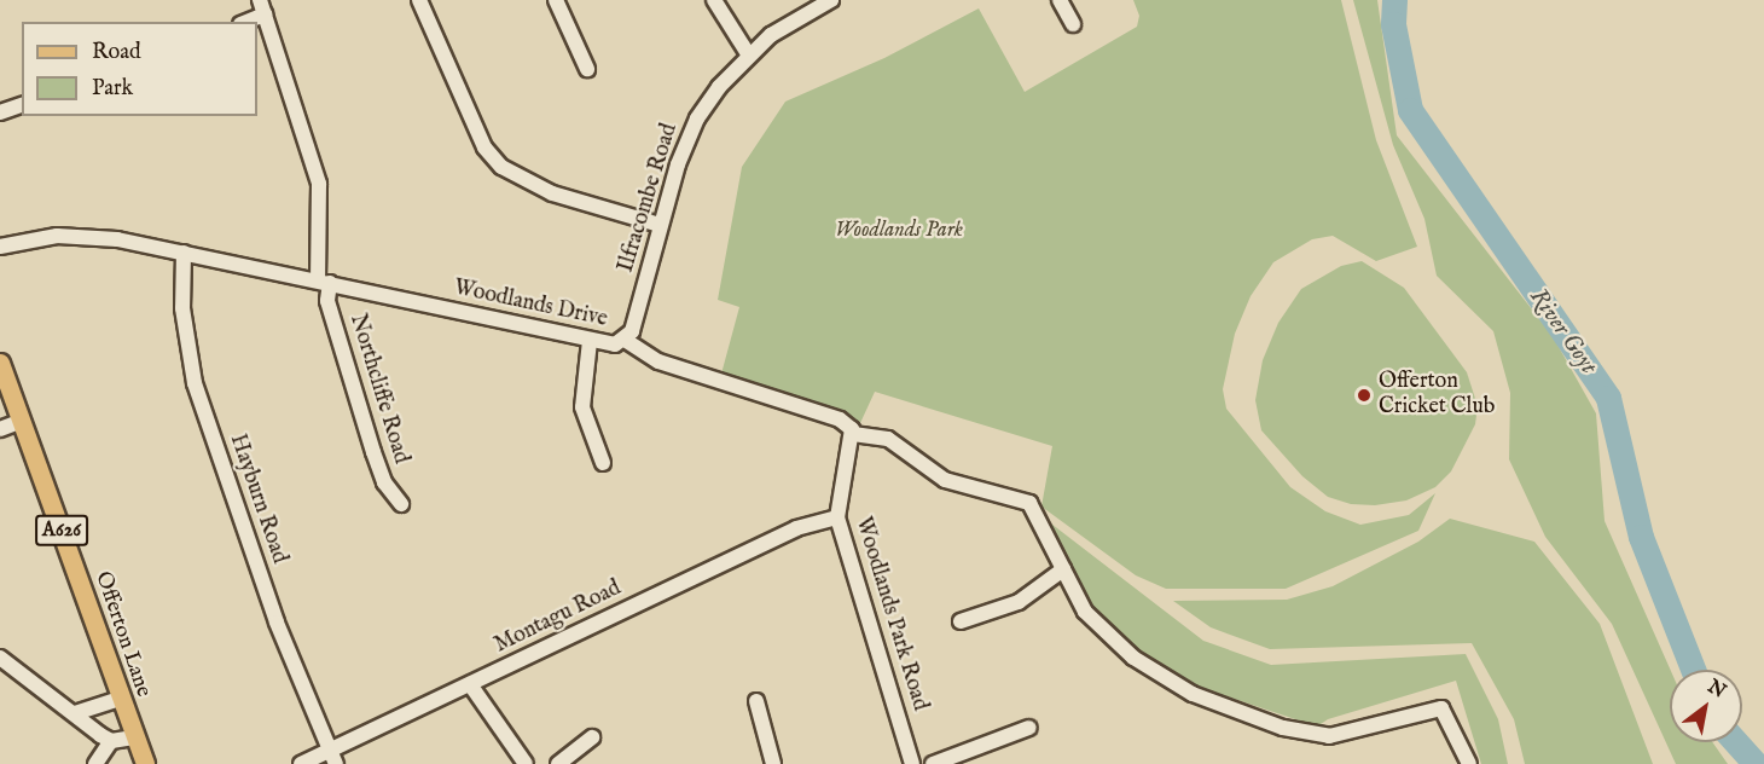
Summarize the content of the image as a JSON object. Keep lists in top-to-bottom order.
{
  "streets": {
    "main road": ["A626", "Offerton Lane"],
    "street": [
      "Ilfracombe Road",
      "Woodlands Drive",
      "Northcliffe Road",
      "Hayburn Road",
      "Woodlands Park Road",
      "Montagu Road"
    ]
  },
  "crossings": [
    ["Ilfracombe Road", "Woodlands Drive"],
    ["Woodlands Drive", "Northcliffe Road"],
    ["Woodlands Drive", "Hayburn Road"],
    ["Woodlands Drive", "Woodlands Park Road"],
    ["Hayburn Road", "Montagu Road"],
    ["A626", "Offerton Lane"],
    ["Woodlands Park Road", "Montagu Road"]
  ],
  "water": ["River Goyt"],
  "parks": ["Woodlands Park"],
  "places": ["Offerton Cricket Club"],
  "legend": ["Road", "Park"],
  "north": "top right"
}
